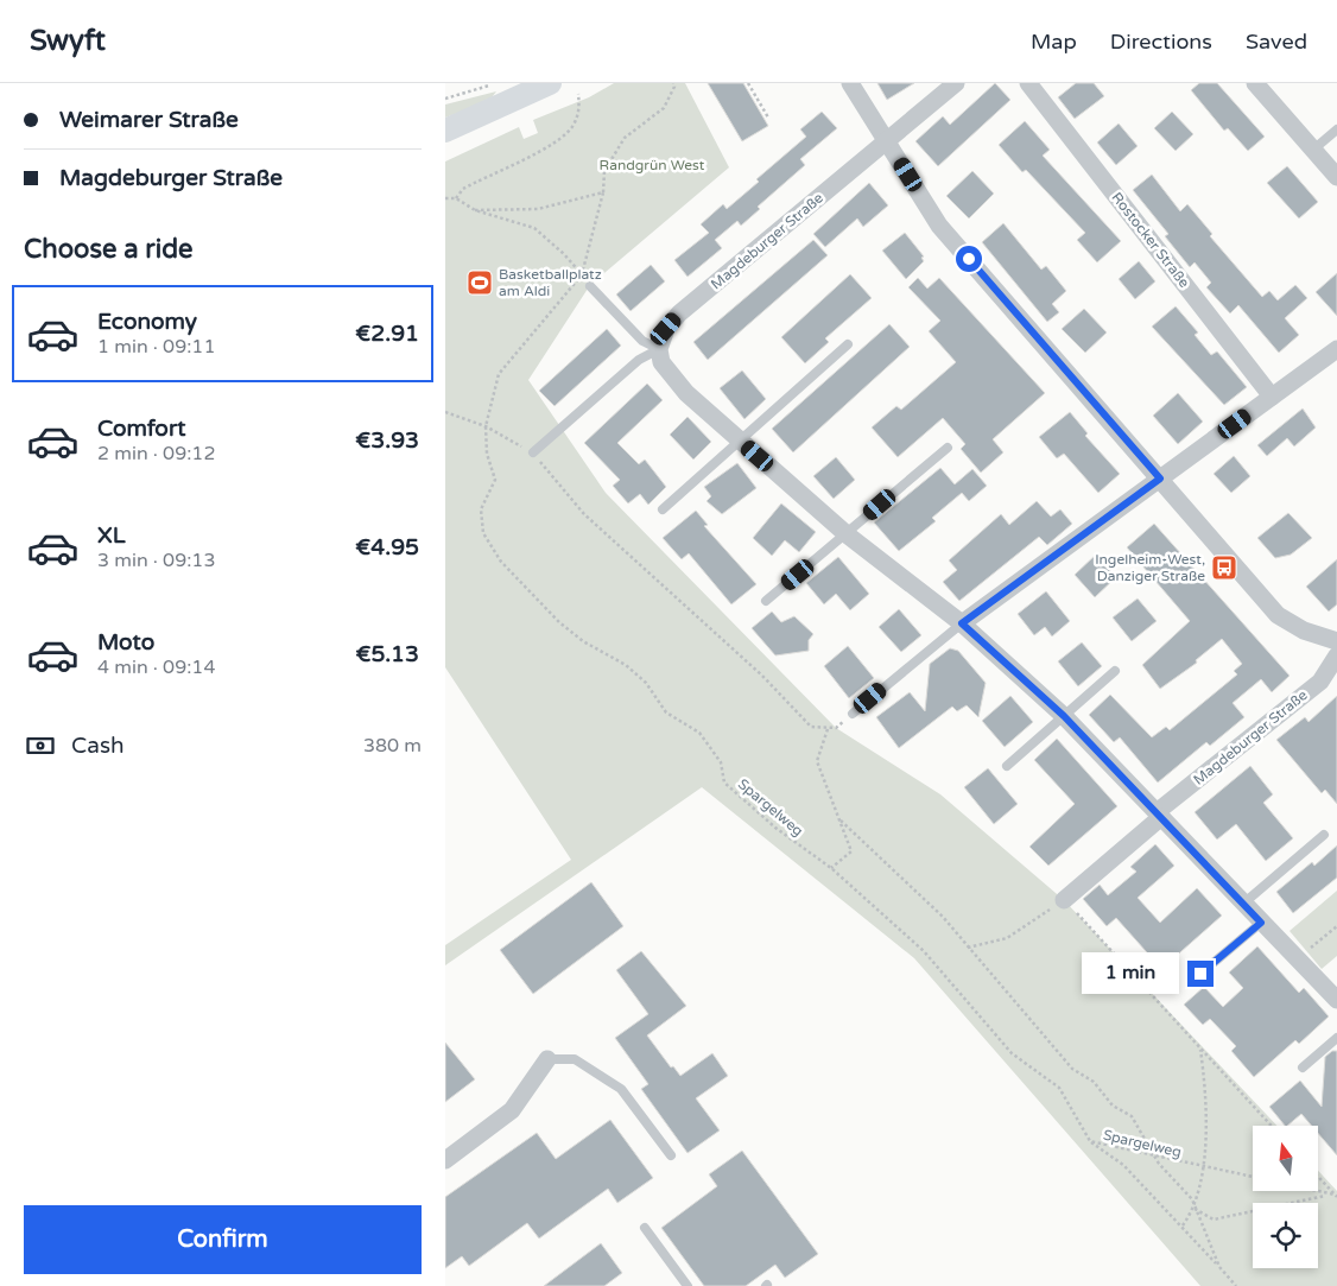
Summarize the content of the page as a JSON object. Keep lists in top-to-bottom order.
{
  "streets": {
    "street": ["Rostocker Straße", "Magdeburger Straße"],
    "path": ["Spargelweg"]
  },
  "parks": ["Randgrün West"],
  "places": {
    "sports": ["Basketballplatz am Aldi"],
    "bus stop": ["Ingelheim-West, Danziger Straße"]
  },
  "north": "top",
  "page": {
    "header": "Swyft",
    "nav": ["Map", "Directions", "Saved"],
    "banner": ["Weimarer Straße", "Magdeburger Straße"],
    "heading": "Choose a ride",
    "list": [
      {
        "name": "Economy",
        "note": "1 min · 09:11",
        "value": "€2.91"
      },
      {
        "name": "Comfort",
        "note": "2 min · 09:12",
        "value": "€3.93"
      },
      {
        "name": "XL",
        "note": "3 min · 09:13",
        "value": "€4.95"
      },
      {
        "name": "Moto",
        "note": "4 min · 09:14",
        "value": "€5.13"
      }
    ],
    "pay": ["Cash", "380 m"],
    "bubble": "1 min",
    "buttons": "Confirm"
  }
}
